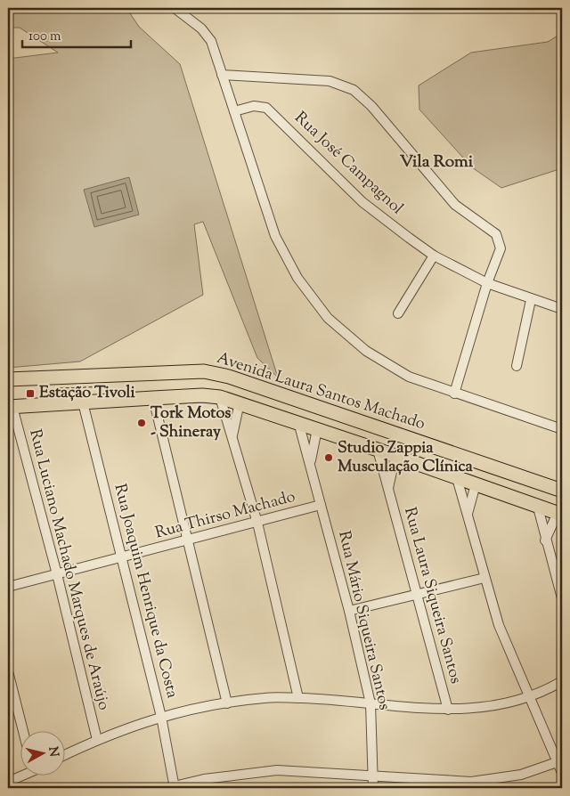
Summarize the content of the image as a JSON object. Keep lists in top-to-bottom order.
{
  "streets": {
    "main road": ["Avenida Laura Santos Machado"],
    "street": [
      "Rua José Campagnol",
      "Rua Thirso Machado",
      "Rua Luciano Machado Marques de Araújo",
      "Rua Joaquim Henrique da Costa",
      "Rua Laura Siqueira Santos",
      "Rua Mário Siqueira Santos"
    ]
  },
  "crossings": [
    ["Rua Thirso Machado", "Rua Luciano Machado Marques de Araújo"],
    ["Rua Thirso Machado", "Rua Joaquim Henrique da Costa"],
    ["Rua Thirso Machado", "Rua Mário Siqueira Santos"]
  ],
  "districts": ["Vila Romi"],
  "places": {
    "transit": ["Estação Tivoli"],
    "other": ["Tork Motos - Shineray", "Studio Zappia Musculação Clínica"]
  },
  "scale_bar": "100 m",
  "north": "right"
}
